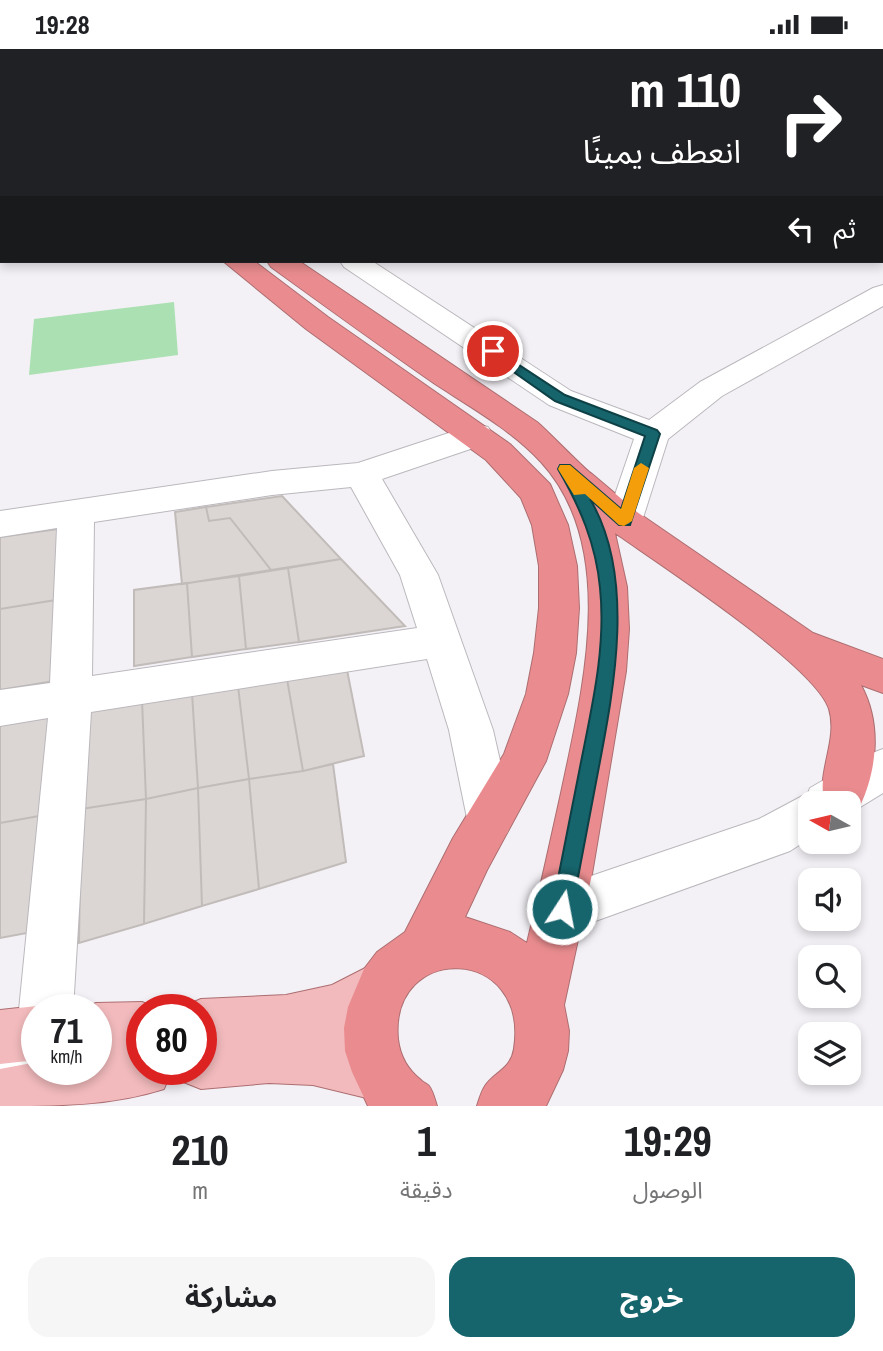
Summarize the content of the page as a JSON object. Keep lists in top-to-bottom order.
{
  "north": "left",
  "page": {
    "status": "19:28",
    "turn": ["110 m", "انعطف يمينًا"],
    "then": "ثم",
    "speed": "71 km/h",
    "limit": "80",
    "eta": [
      "19:29",
      "الوصول",
      "1",
      "دقيقة",
      "210",
      "m"
    ],
    "buttons": ["خروج", "مشاركة"]
  }
}
